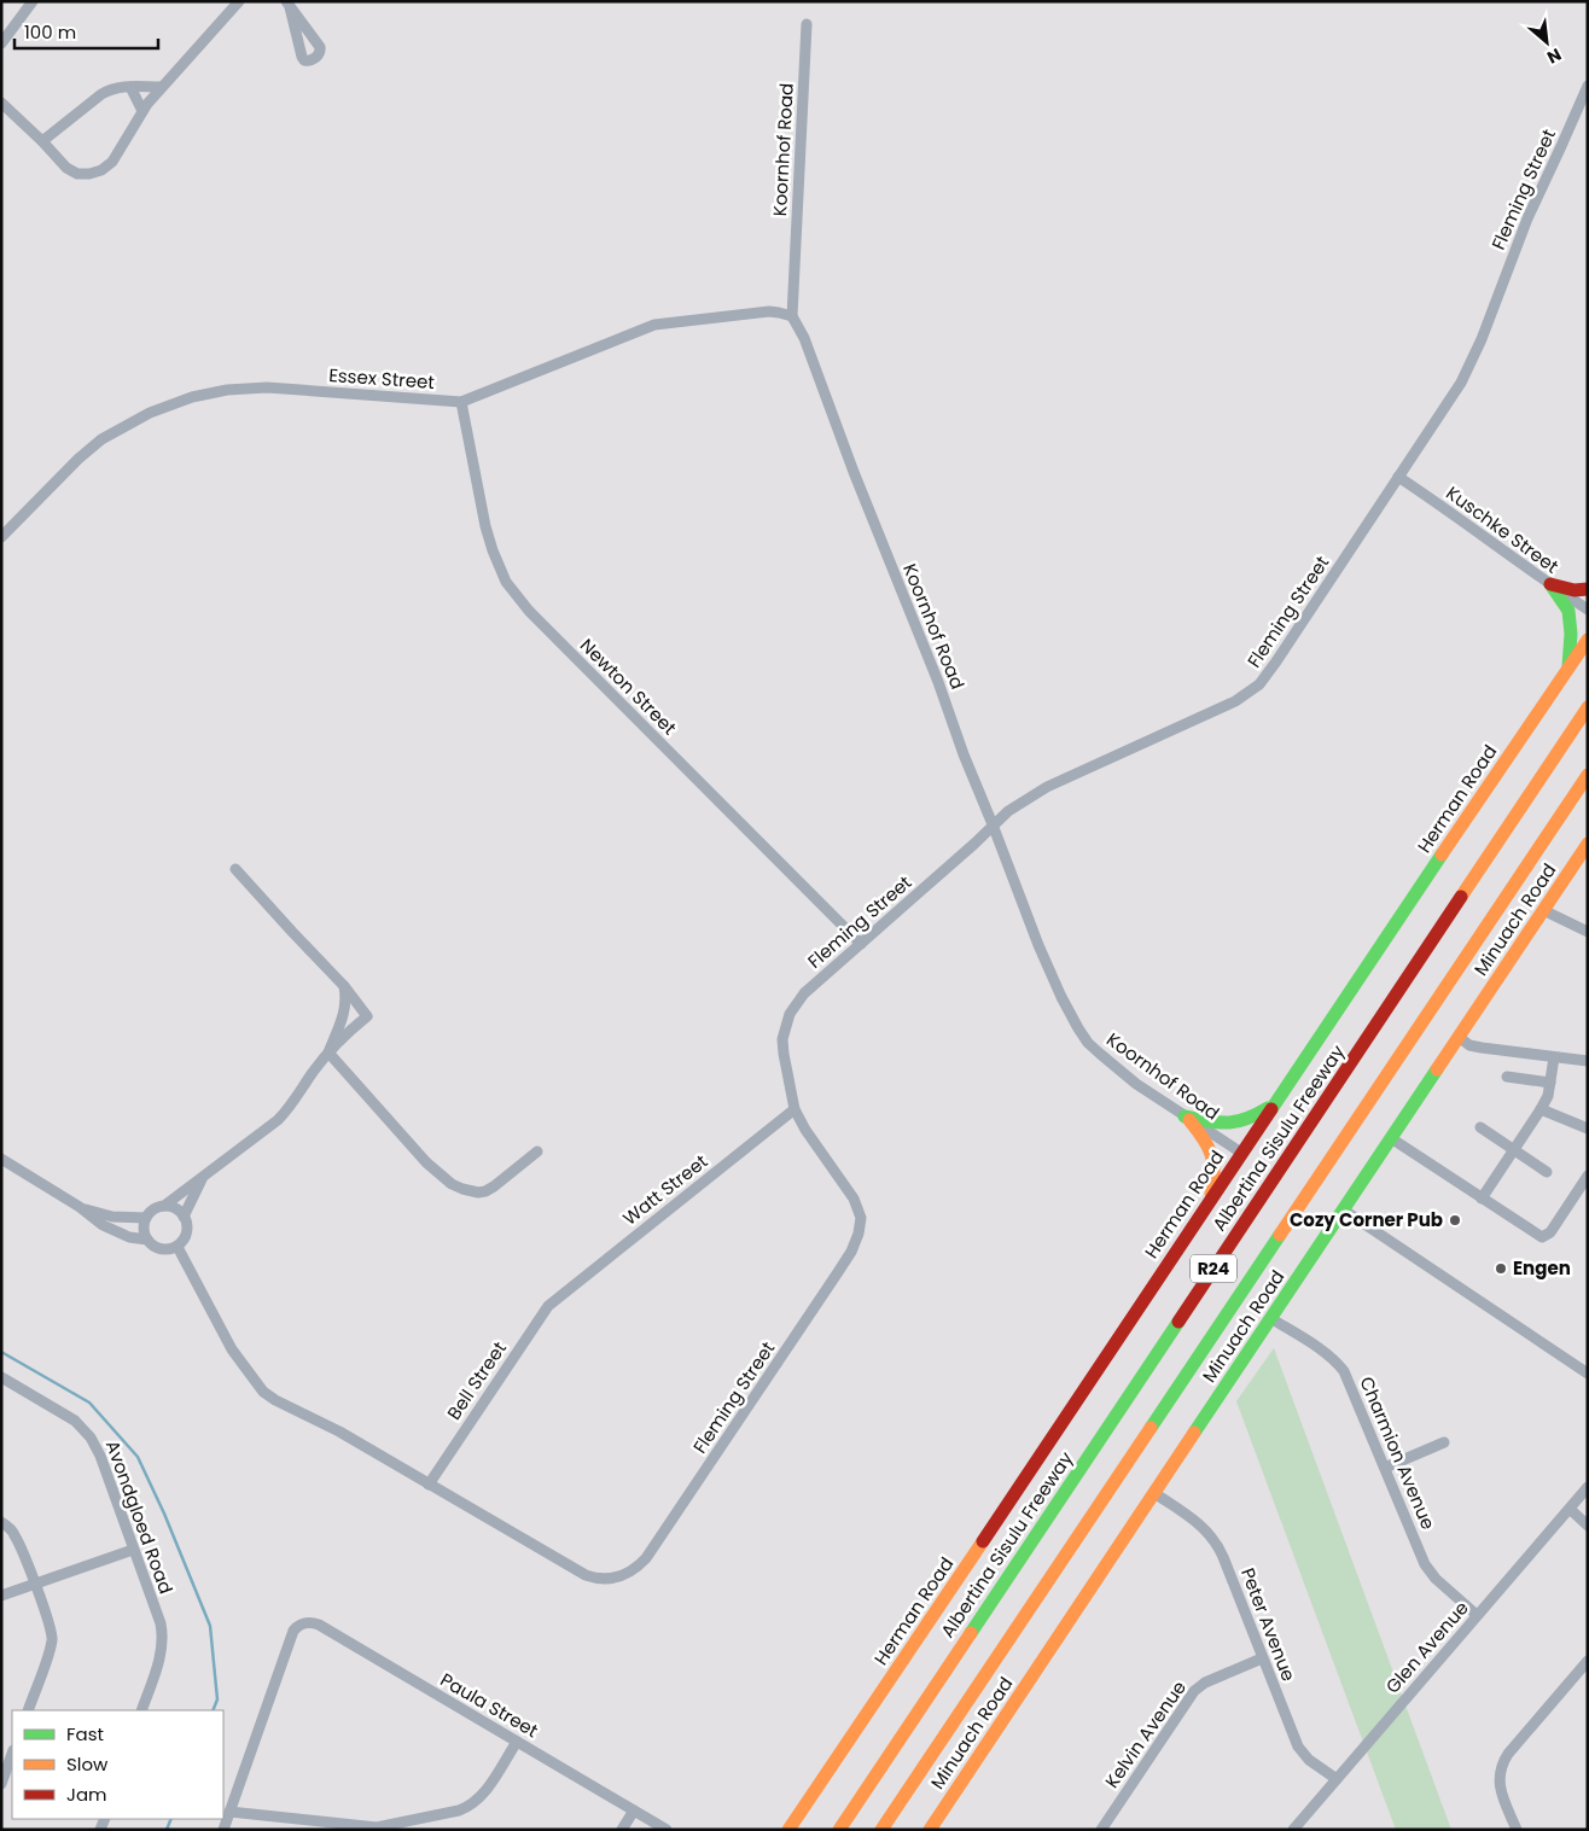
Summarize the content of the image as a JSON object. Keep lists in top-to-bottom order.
{
  "streets": {
    "main road": [
      "Herman Road",
      "Minuach Road",
      "Albertina Sisulu Freeway",
      "R24"
    ],
    "street": [
      "Koornhof Road",
      "Fleming Street",
      "Essex Street",
      "Kuschke Street",
      "Newton Street",
      "Watt Street",
      "Bell Street",
      "Charmion Avenue",
      "Avondgloed Road",
      "Peter Avenue",
      "Glen Avenue",
      "Paula Street",
      "Kelvin Avenue"
    ]
  },
  "crossings": [
    ["Koornhof Road", "Fleming Street"],
    ["Koornhof Road", "Essex Street"],
    ["Koornhof Road", "Herman Road"],
    ["Fleming Street", "Kuschke Street"],
    ["Fleming Street", "Newton Street"],
    ["Fleming Street", "Watt Street"],
    ["Fleming Street", "Bell Street"],
    ["Essex Street", "Newton Street"],
    ["Minuach Road", "Charmion Avenue"],
    ["Minuach Road", "Peter Avenue"],
    ["Watt Street", "Bell Street"],
    ["Charmion Avenue", "Glen Avenue"],
    ["Peter Avenue", "Glen Avenue"],
    ["Peter Avenue", "Kelvin Avenue"]
  ],
  "places": ["Cozy Corner Pub", "Engen"],
  "legend": ["Fast", "Slow", "Jam"],
  "scale_bar": "100 m",
  "north": "bottom right"
}
